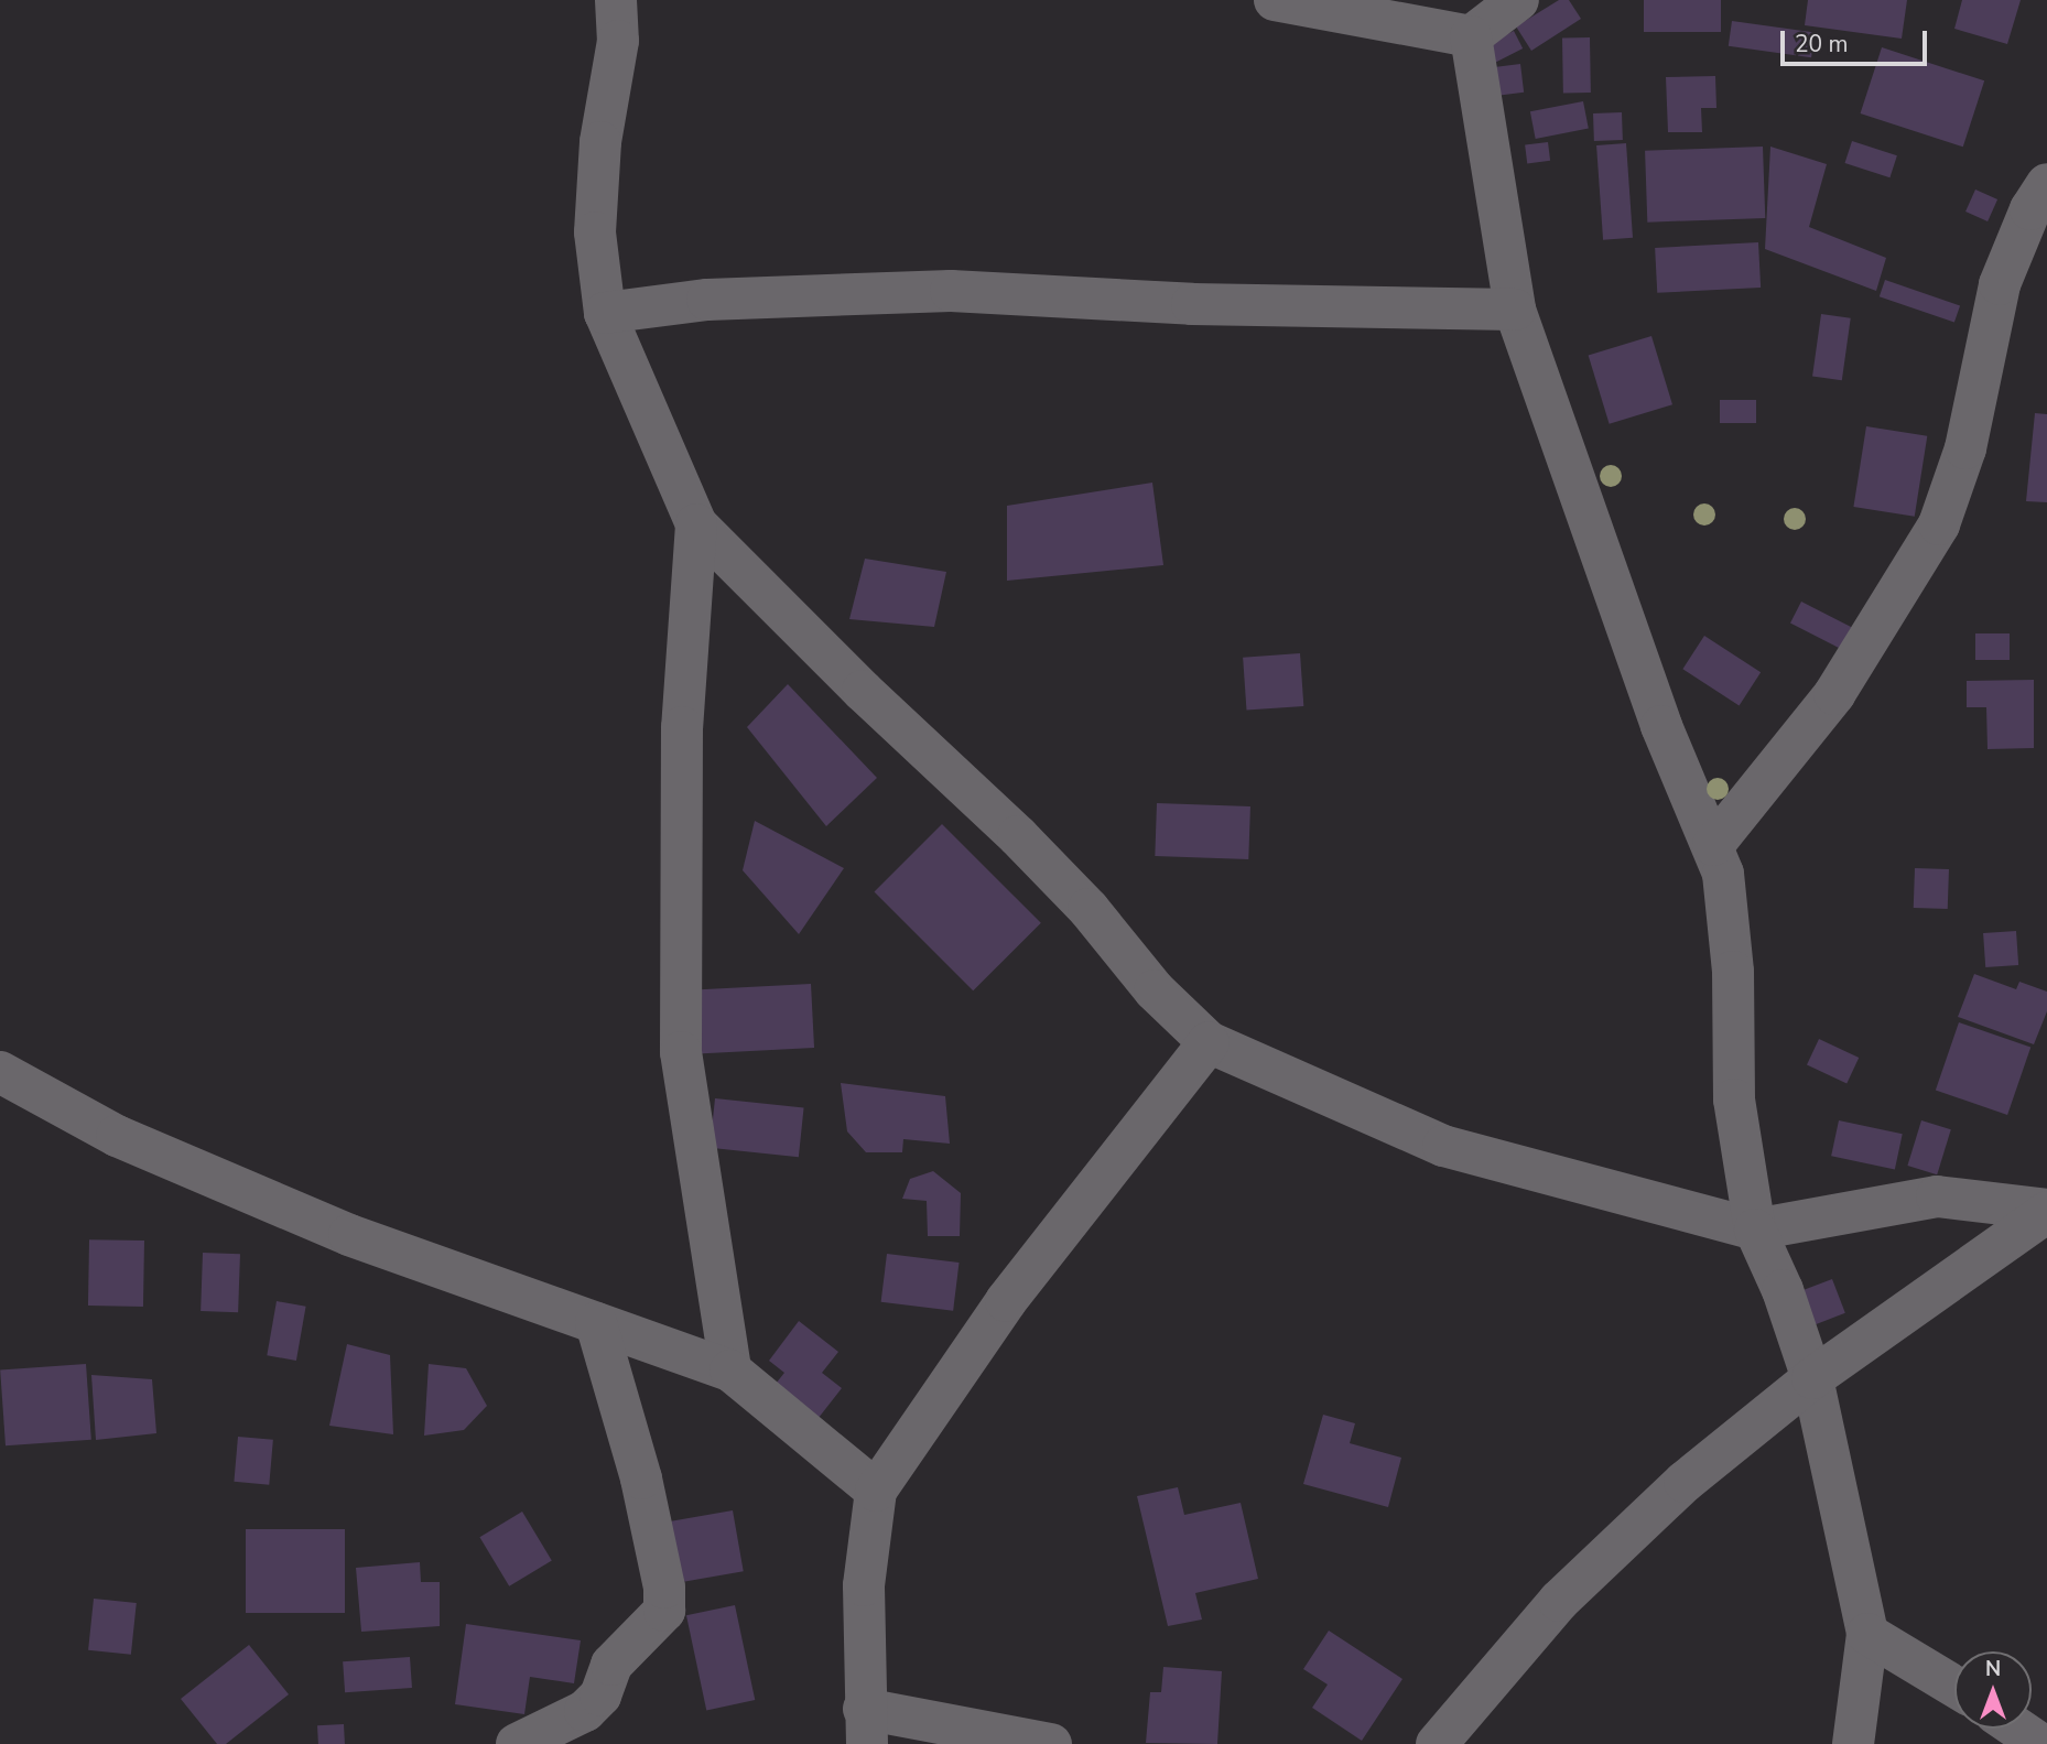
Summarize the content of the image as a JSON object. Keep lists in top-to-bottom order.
{
  "scale_bar": "20 m",
  "north": "top"
}
